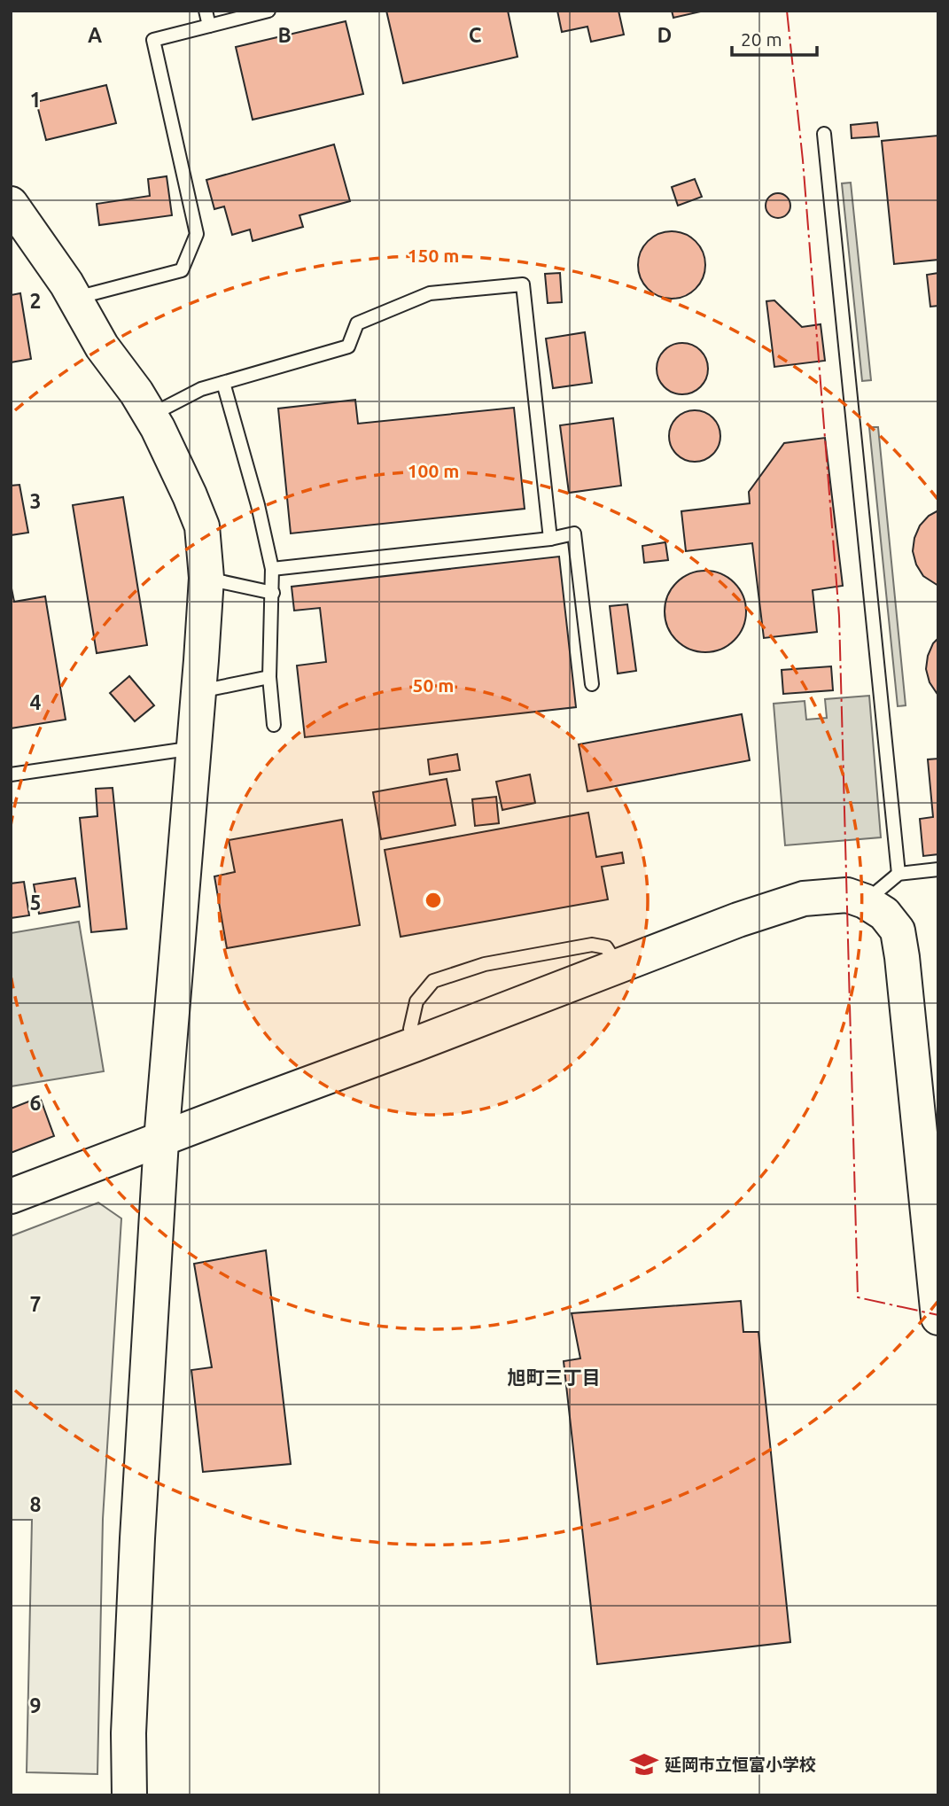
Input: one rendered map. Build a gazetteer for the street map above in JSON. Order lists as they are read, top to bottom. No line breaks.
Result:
{"districts":["旭町三丁目"],"places":{"school or university":["延岡市立恒富小学校"]},"scale_bar":"20 m","grid":{"columns":["A","B","C","D"],"rows":["1","2","3","4","5","6","7","8","9"]},"rings":["150 m","100 m","50 m"]}
